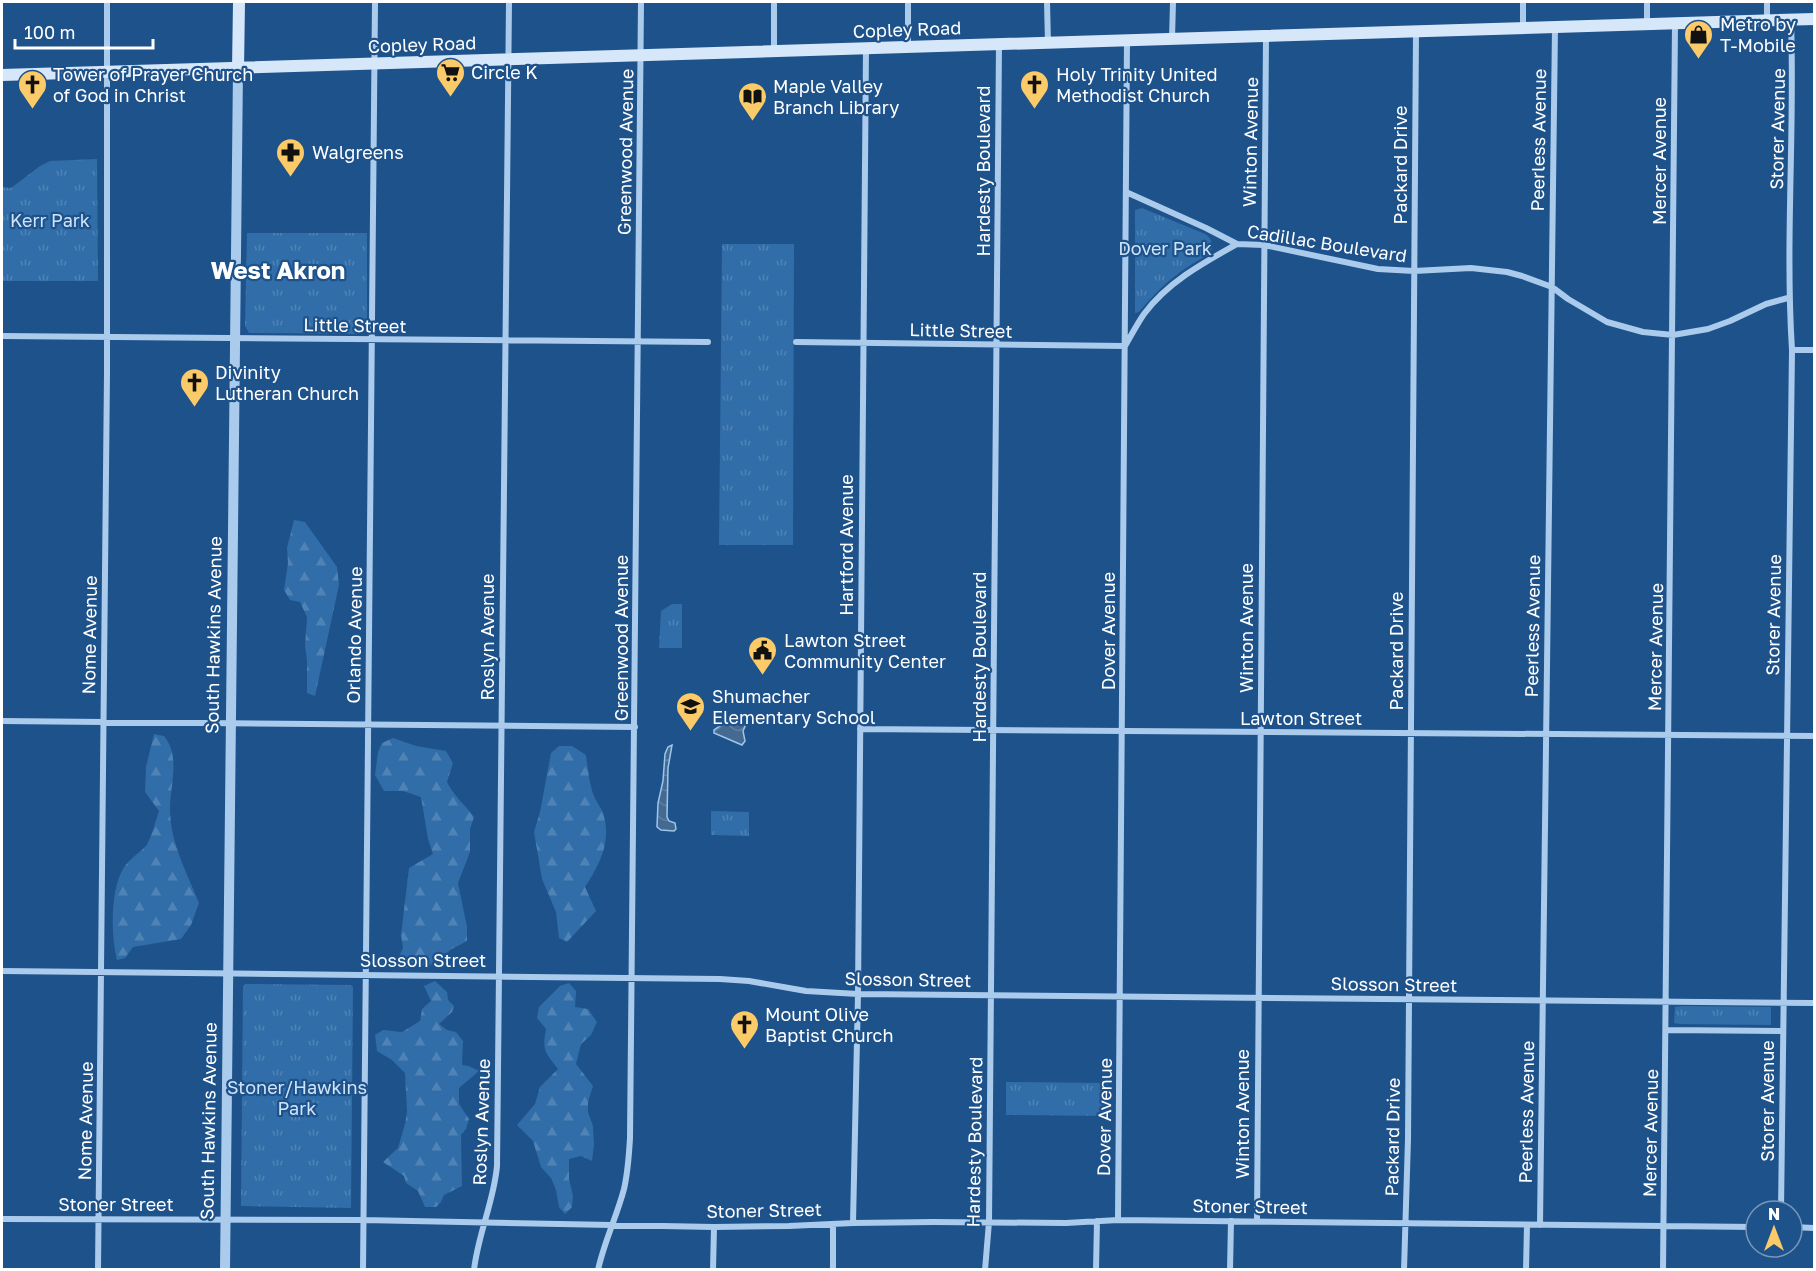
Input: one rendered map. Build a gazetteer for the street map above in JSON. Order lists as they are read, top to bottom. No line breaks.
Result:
{"streets":{"main road":["Copley Road","South Hawkins Avenue"],"street":["Storer Avenue","Peerless Avenue","Winton Avenue","Greenwood Avenue","Mercer Avenue","Packard Drive","Hardesty Boulevard","Cadillac Boulevard","Little Street","Hartford Avenue","Dover Avenue","Nome Avenue","Orlando Avenue","Roslyn Avenue","Lawton Street","Slosson Street","Stoner Street"]},"crossings":[["Copley Road","Storer Avenue"],["Copley Road","Peerless Avenue"],["Copley Road","Winton Avenue"],["Copley Road","Greenwood Avenue"],["Copley Road","Mercer Avenue"],["Copley Road","Packard Drive"],["Copley Road","Hardesty Boulevard"],["Copley Road","Hartford Avenue"],["Copley Road","Dover Avenue"],["Copley Road","Nome Avenue"],["Copley Road","South Hawkins Avenue"],["Copley Road","Orlando Avenue"],["Copley Road","Roslyn Avenue"],["Storer Avenue","Cadillac Boulevard"],["Storer Avenue","Lawton Street"],["Storer Avenue","Slosson Street"],["Peerless Avenue","Cadillac Boulevard"],["Peerless Avenue","Lawton Street"],["Peerless Avenue","Slosson Street"],["Peerless Avenue","Stoner Street"],["Winton Avenue","Cadillac Boulevard"],["Winton Avenue","Lawton Street"],["Winton Avenue","Slosson Street"],["Winton Avenue","Stoner Street"],["Greenwood Avenue","Little Street"],["Greenwood Avenue","Slosson Street"],["Greenwood Avenue","Stoner Street"],["Mercer Avenue","Cadillac Boulevard"],["Mercer Avenue","Lawton Street"],["Mercer Avenue","Slosson Street"],["Packard Drive","Cadillac Boulevard"],["Packard Drive","Lawton Street"],["Packard Drive","Slosson Street"],["Packard Drive","Stoner Street"],["Hardesty Boulevard","Little Street"],["Hardesty Boulevard","Lawton Street"],["Hardesty Boulevard","Slosson Street"],["Hardesty Boulevard","Stoner Street"],["Cadillac Boulevard","Little Street"],["Cadillac Boulevard","Dover Avenue"],["Little Street","Hartford Avenue"],["Little Street","Dover Avenue"],["Little Street","Nome Avenue"],["Little Street","South Hawkins Avenue"],["Little Street","Orlando Avenue"],["Little Street","Roslyn Avenue"],["Hartford Avenue","Lawton Street"],["Hartford Avenue","Slosson Street"],["Hartford Avenue","Stoner Street"],["Dover Avenue","Lawton Street"],["Dover Avenue","Slosson Street"],["Dover Avenue","Stoner Street"],["Nome Avenue","Slosson Street"],["Nome Avenue","Stoner Street"],["South Hawkins Avenue","Slosson Street"],["South Hawkins Avenue","Stoner Street"],["Orlando Avenue","Slosson Street"],["Orlando Avenue","Stoner Street"],["Roslyn Avenue","Slosson Street"],["Roslyn Avenue","Stoner Street"]],"districts":["West Akron"],"parks":["Kerr Park","Dover Park","Stoner/Hawkins Park"],"places":{"shop":["Metro by T-Mobile"],"supermarket":["Circle K"],"church":["Tower of Prayer Church of God in Christ","Holy Trinity United Methodist Church","Divinity Lutheran Church","Mount Olive Baptist Church"],"library":["Maple Valley Branch Library"],"pharmacy":["Walgreens"],"public building":["Lawton Street Community Center"],"school or university":["Shumacher Elementary School"]},"scale_bar":"100 m","north":"top"}
